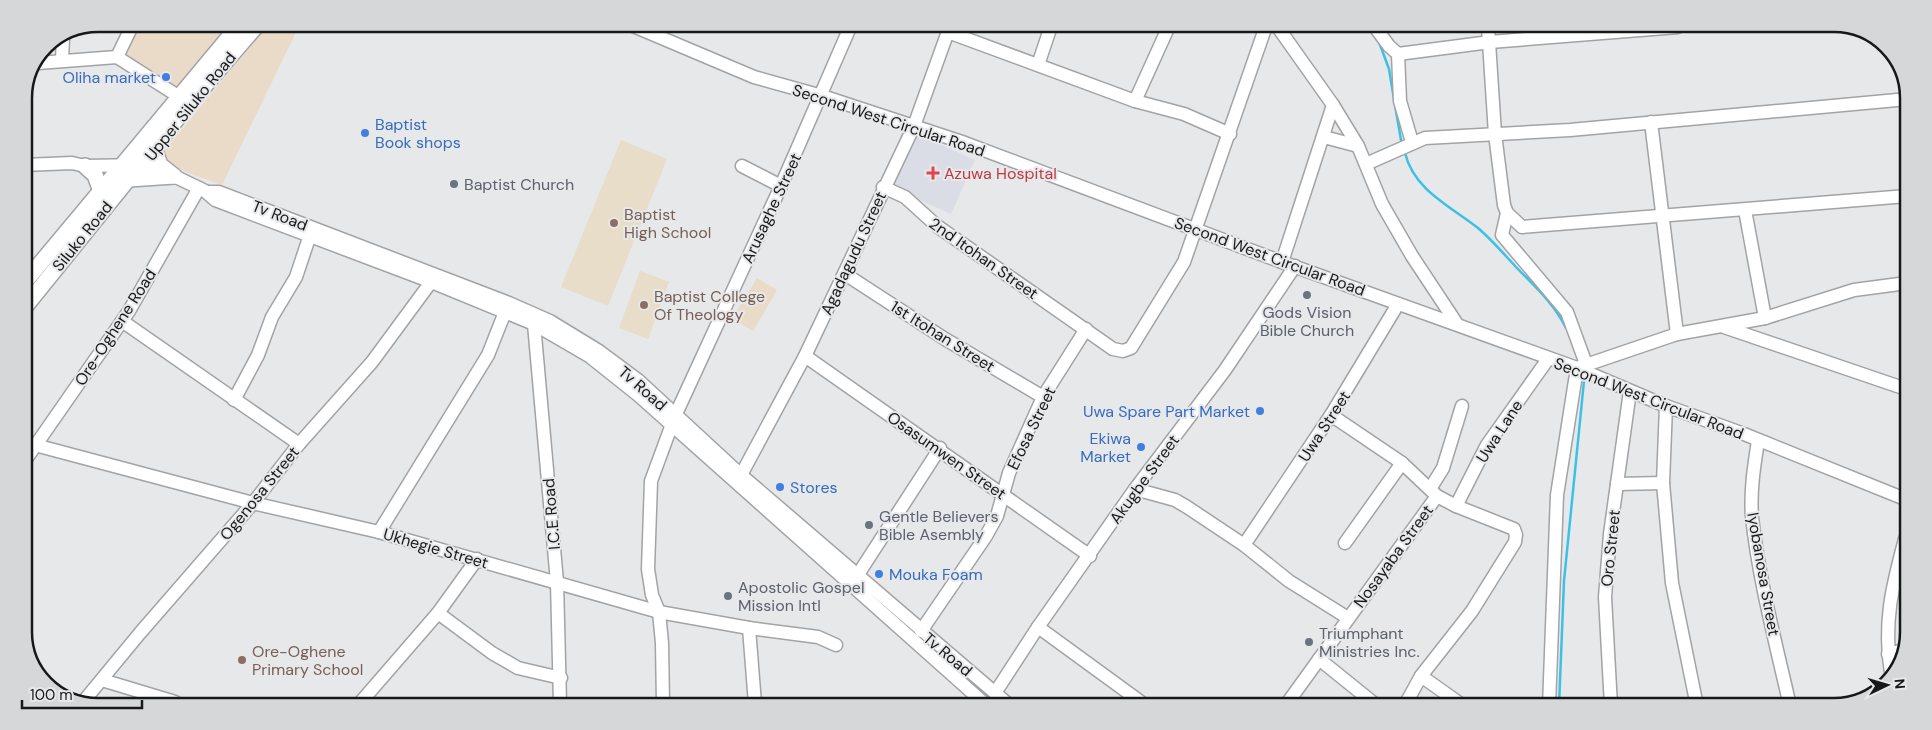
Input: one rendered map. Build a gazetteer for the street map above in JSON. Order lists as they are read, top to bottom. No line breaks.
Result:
{"streets":{"main road":["Upper Siluko Road","Siluko Road"],"street":["Second West Circular Road","Arusaghe Street","Tv Road","Agadagudu Street","2nd Itohan Street","Ore-Oghene Road","1st Itohan Street","Uwa Street","Efosa Street","Uwa Lane","Osasumwen Street","Akugbe Street","Ogenosa Street","I.C.E Road","Ukhegie Street","Oro Street","Nosayaba Street","Iyobanosa Street"]},"crossings":[["Upper Siluko Road","Tv Road"],["Upper Siluko Road","Siluko Road"],["Second West Circular Road","Arusaghe Street"],["Second West Circular Road","Agadagudu Street"],["Second West Circular Road","2nd Itohan Street"],["Second West Circular Road","Uwa Street"],["Second West Circular Road","Uwa Lane"],["Second West Circular Road","Akugbe Street"],["Second West Circular Road","Oro Street"],["Second West Circular Road","Iyobanosa Street"],["Arusaghe Street","Tv Road"],["Arusaghe Street","Ukhegie Street"],["Tv Road","Siluko Road"],["Tv Road","Agadagudu Street"],["Tv Road","Ore-Oghene Road"],["Tv Road","Efosa Street"],["Tv Road","Akugbe Street"],["Tv Road","Ogenosa Street"],["Tv Road","I.C.E Road"],["Agadagudu Street","2nd Itohan Street"],["Agadagudu Street","1st Itohan Street"],["Agadagudu Street","Osasumwen Street"],["2nd Itohan Street","Efosa Street"],["Ore-Oghene Road","Ukhegie Street"],["1st Itohan Street","Efosa Street"],["Uwa Street","Nosayaba Street"],["Efosa Street","Osasumwen Street"],["Osasumwen Street","Akugbe Street"],["Ogenosa Street","Ukhegie Street"],["I.C.E Road","Ukhegie Street"]],"places":{"other":["Oliha market","Baptist Book shops","Baptist Church","Baptist High School","Gods Vision Bible Church","Baptist College Of Theology","Uwa Spare Part Market","Ekiwa Market","Stores","Gentle Believers Bible Asembly","Mouka Foam","Apostolic Gospel Mission Intl","Triumphant Ministries Inc.","Ore-Oghene Primary School"],"health":["Azuwa Hospital"]},"scale_bar":"100 m","north":"right"}
